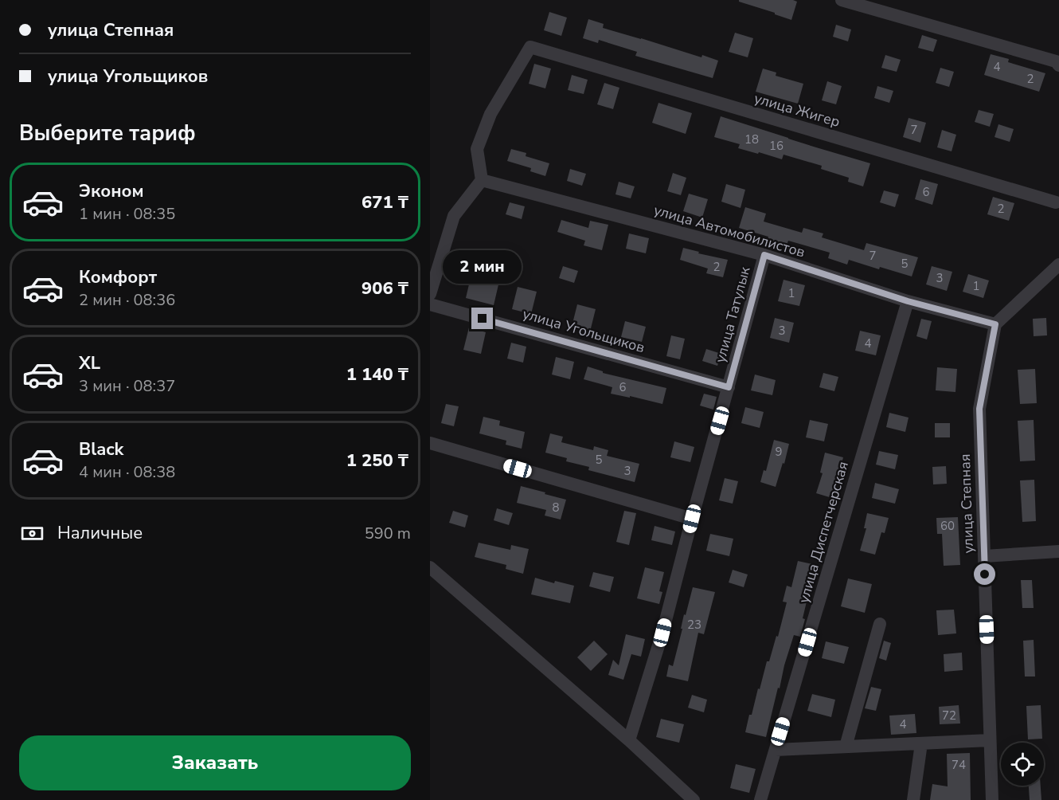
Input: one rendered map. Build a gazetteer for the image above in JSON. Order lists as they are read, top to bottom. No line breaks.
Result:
{"streets":{"street":["улица Жигер","улица Автомобилистов","улица Татулык","улица Угольщиков","улица Степная","улица Диспетчерская"]},"crossings":[["улица Жигер","улица Автомобилистов"],["улица Автомобилистов","улица Татулык"],["улица Автомобилистов","улица Степная"],["улица Автомобилистов","улица Диспетчерская"],["улица Татулык","улица Угольщиков"]],"house_numbers":["4","2","7","18","16","6","2","7","5","2","3","1","1","3","4","6","9","5","3","8","60","23","72","4","74"],"page":{"banner":["улица Степная","улица Угольщиков"],"heading":"Выберите тариф","list":[{"name":"Эконом","note":"1 мин · 08:35","value":"671 ₸"},{"name":"Комфорт","note":"2 мин · 08:36","value":"906 ₸"},{"name":"XL","note":"3 мин · 08:37","value":"1 140 ₸"},{"name":"Black","note":"4 мин · 08:38","value":"1 250 ₸"}],"bubble":"2 мин","pay":["Наличные","590 m"],"buttons":"Заказать"}}
